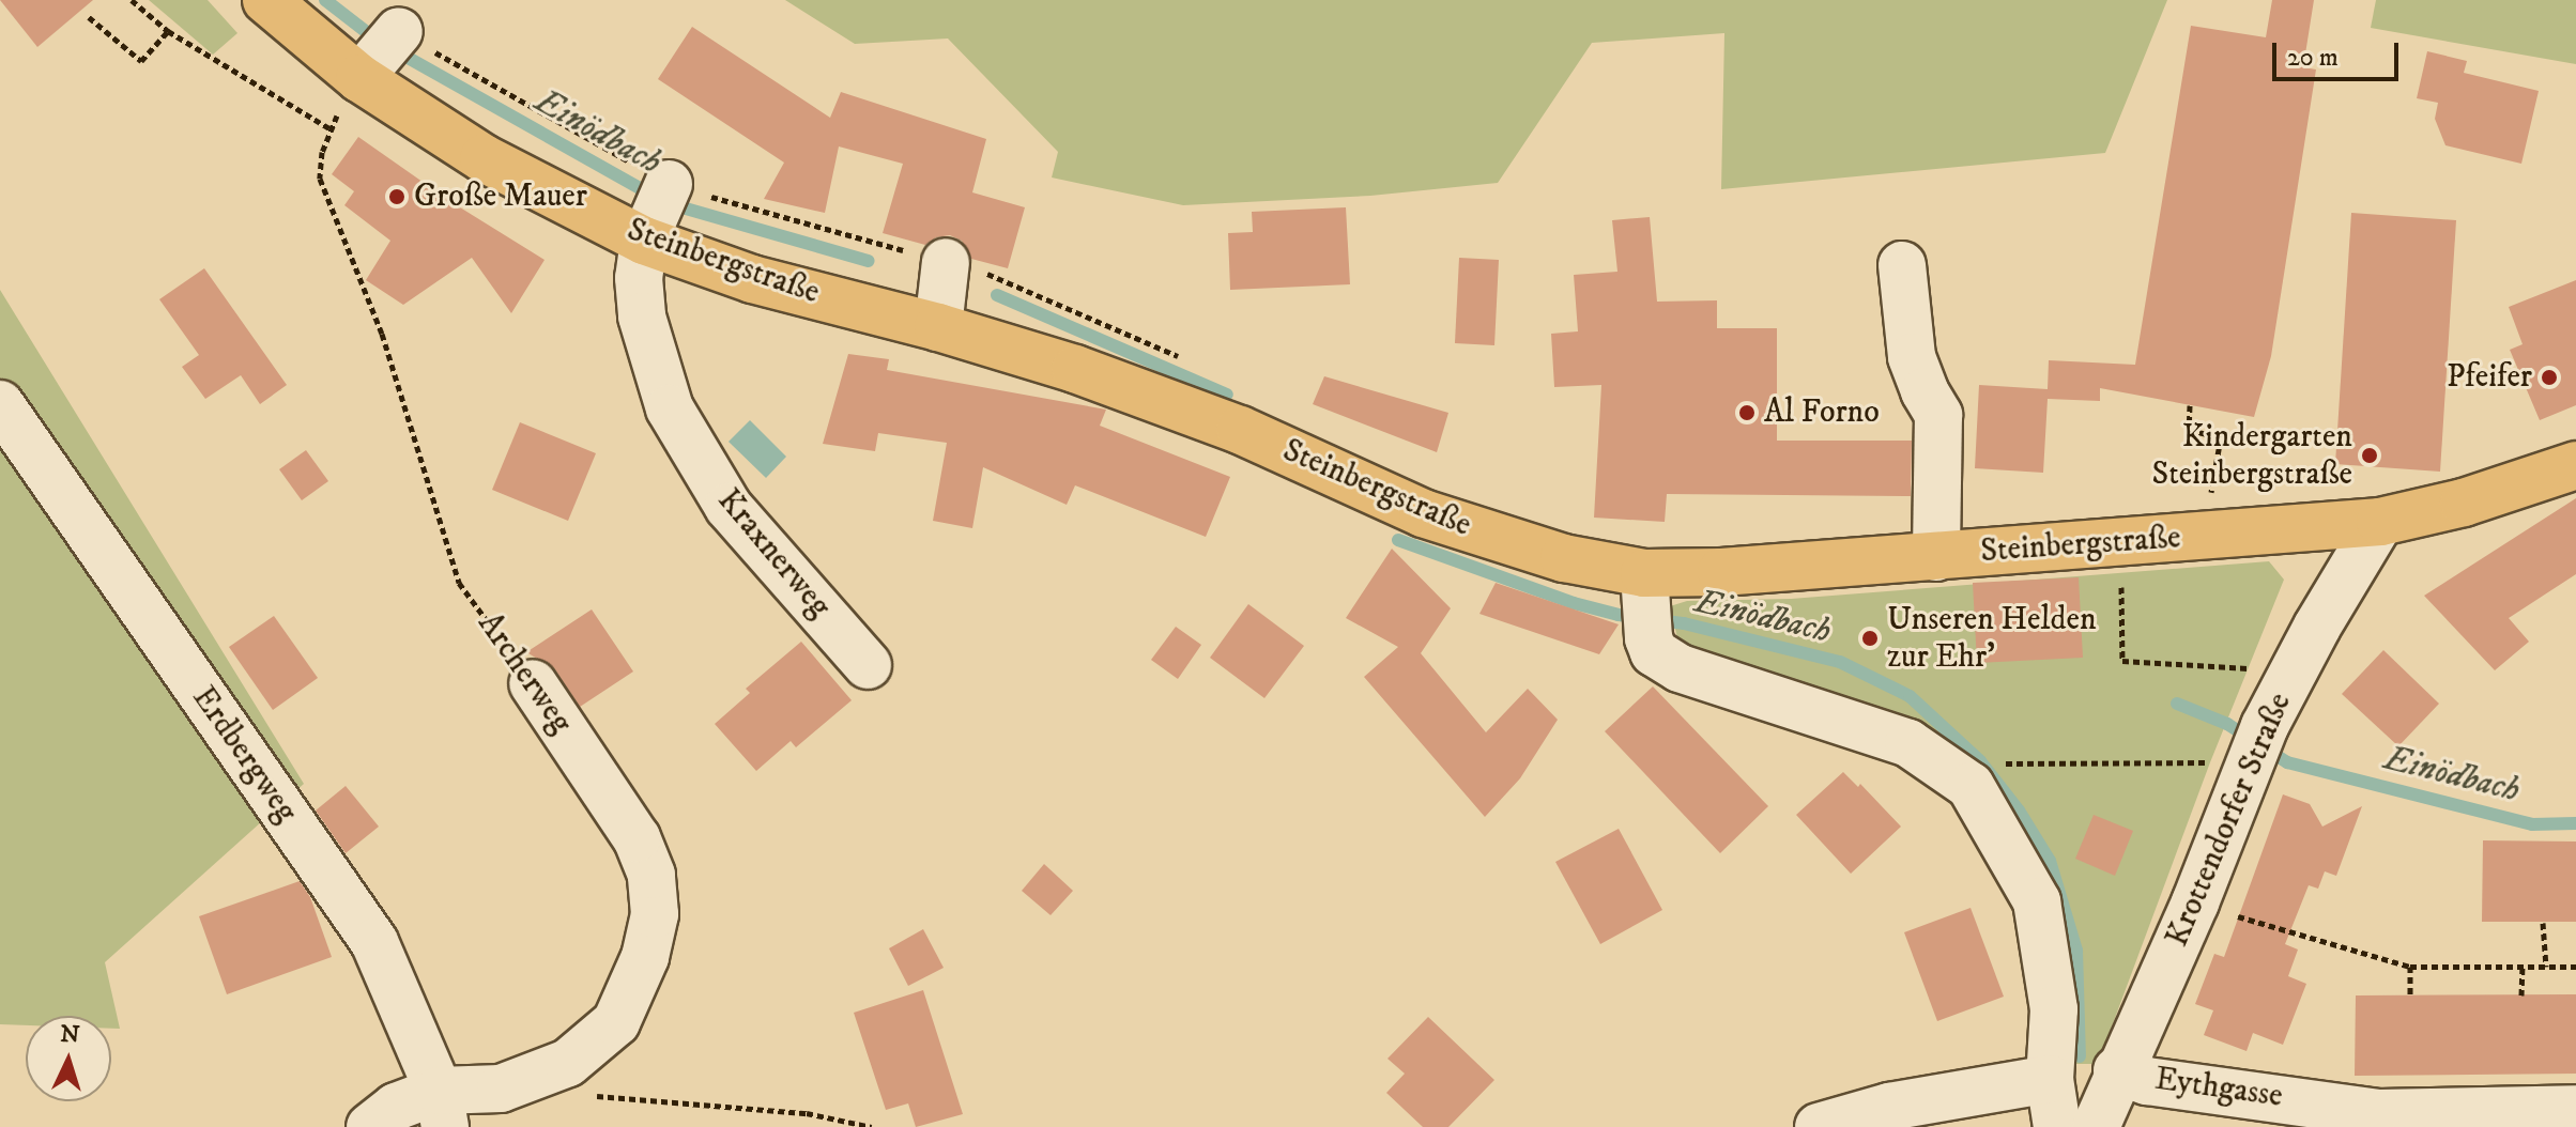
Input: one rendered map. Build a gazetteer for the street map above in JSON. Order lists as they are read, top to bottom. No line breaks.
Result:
{"streets":{"main road":["Steinbergstraße"],"street":["Kraxnerweg","Archerweg","Erdbergweg","Krottendorfer Straße","Eythgasse"]},"crossings":[["Steinbergstraße","Kraxnerweg"],["Steinbergstraße","Archerweg"],["Steinbergstraße","Krottendorfer Straße"],["Archerweg","Erdbergweg"],["Krottendorfer Straße","Eythgasse"]],"water":["Einödbach"],"places":["Große Mauer","Pfeifer","Al Forno","Kindergarten Steinbergstraße","Unseren Helden zur Ehr'"],"scale_bar":"20 m","north":"top"}
